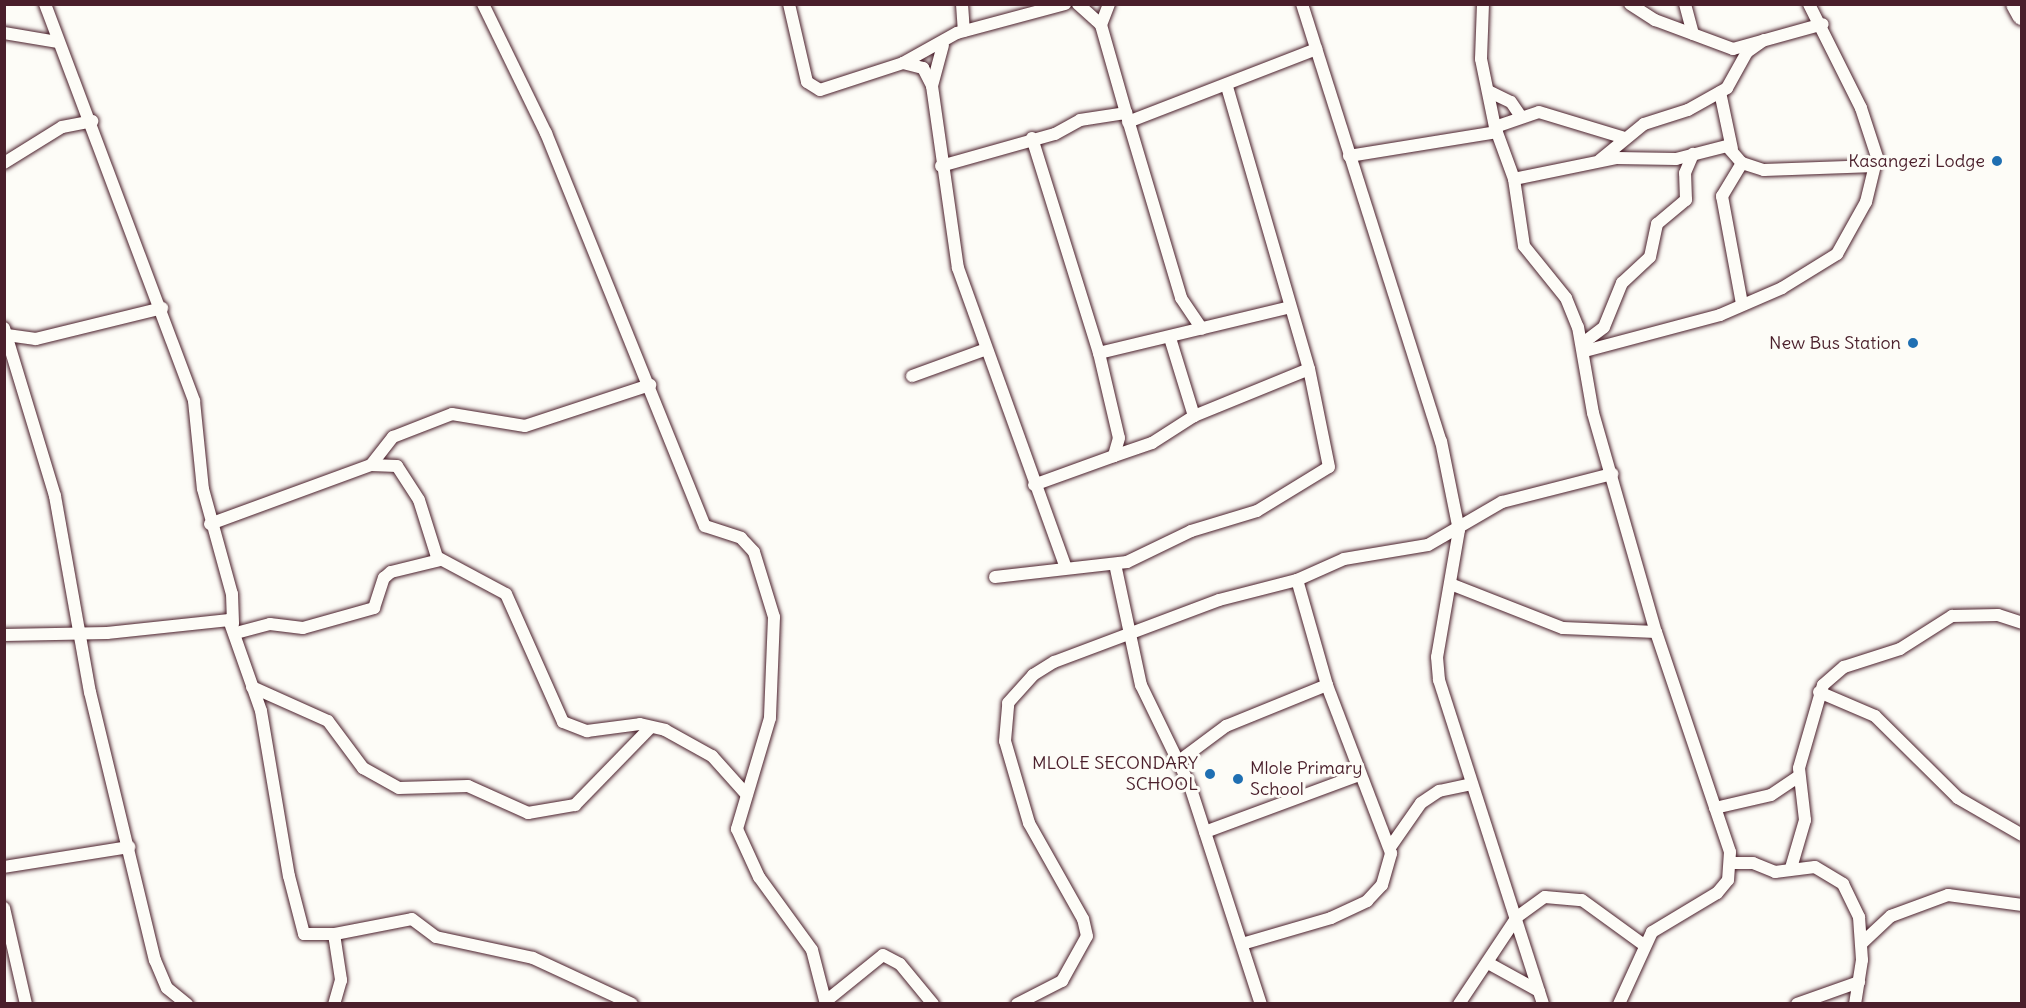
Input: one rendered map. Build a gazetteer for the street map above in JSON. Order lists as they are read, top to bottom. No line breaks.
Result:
{"places":["Kasangezi Lodge","New Bus Station","MLOLE SECONDARY SCHOOL","Mlole Primary School"]}
